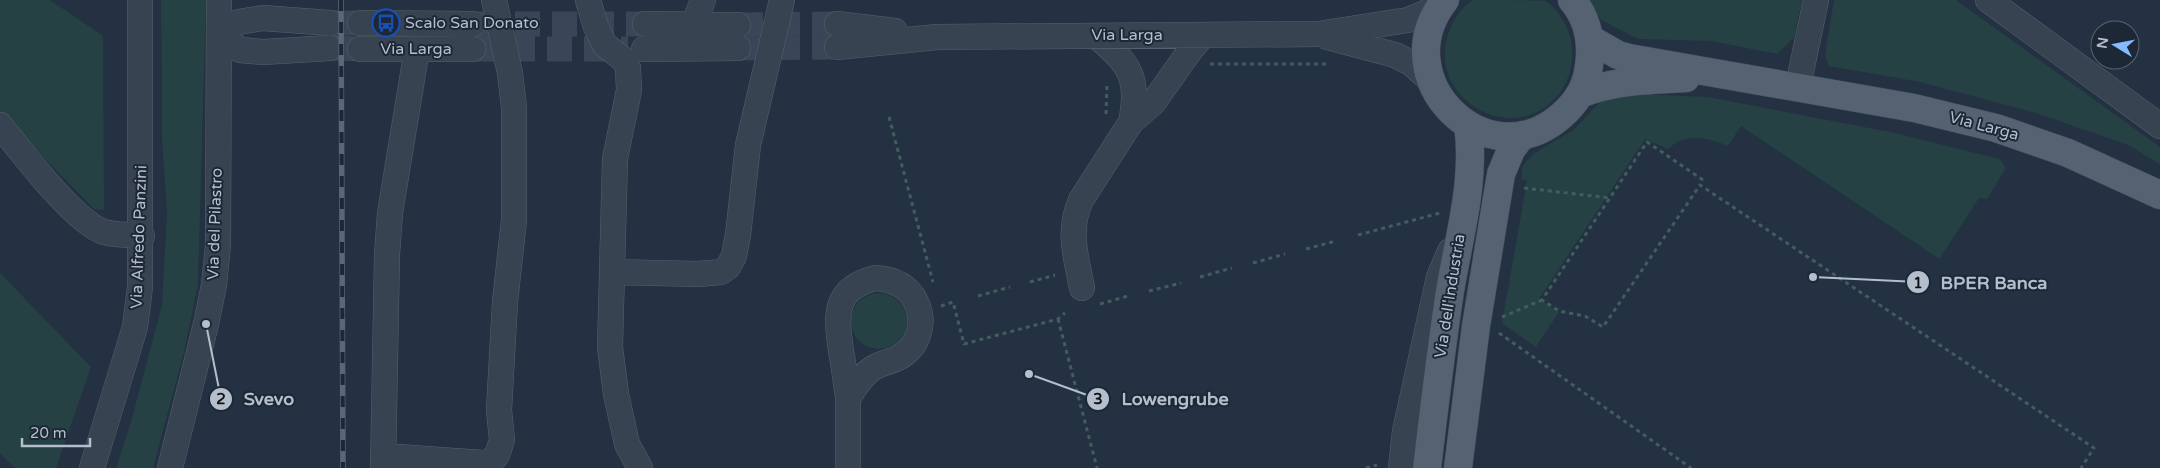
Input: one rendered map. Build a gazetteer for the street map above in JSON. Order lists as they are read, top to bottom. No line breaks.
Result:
{"streets":{"main road":["Via Larga","Via dell'Industria"],"street":["Via del Pilastro","Via Alfredo Panzini"]},"places":{"bus stop":["Scalo San Donato"],"other":["BPER Banca","Svevo","Lowengrube"]},"scale_bar":"20 m","north":"left"}
